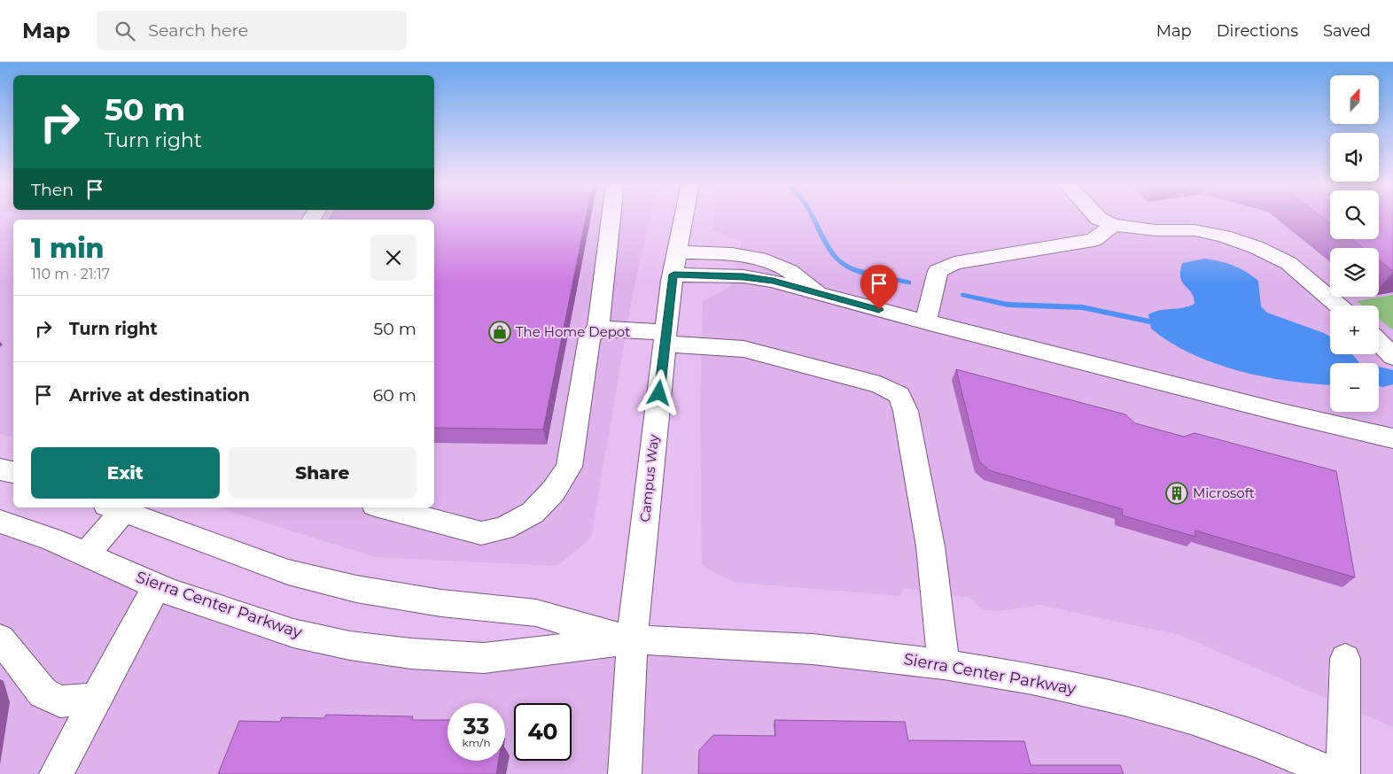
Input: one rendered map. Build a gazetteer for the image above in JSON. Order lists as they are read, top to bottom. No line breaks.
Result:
{"streets":{"street":["Campus Way","Sierra Center Parkway"]},"crossings":[["Campus Way","Sierra Center Parkway"]],"places":{"shop":["The Home Depot"],"building":["Microsoft"]},"north":"top","page":{"header":"Map","search":"Search here","nav":["Map","Directions","Saved"],"map_buttons":["+","−"],"turn":["50 m","Turn right"],"then":"Then","heading":["1 min","110 m · 21:17"],"list":[{"name":"Turn right","value":"50 m"},{"name":"Arrive at destination","value":"60 m"}],"buttons":["Exit","Share"],"speed":"33 km/h","limit":"40"}}
